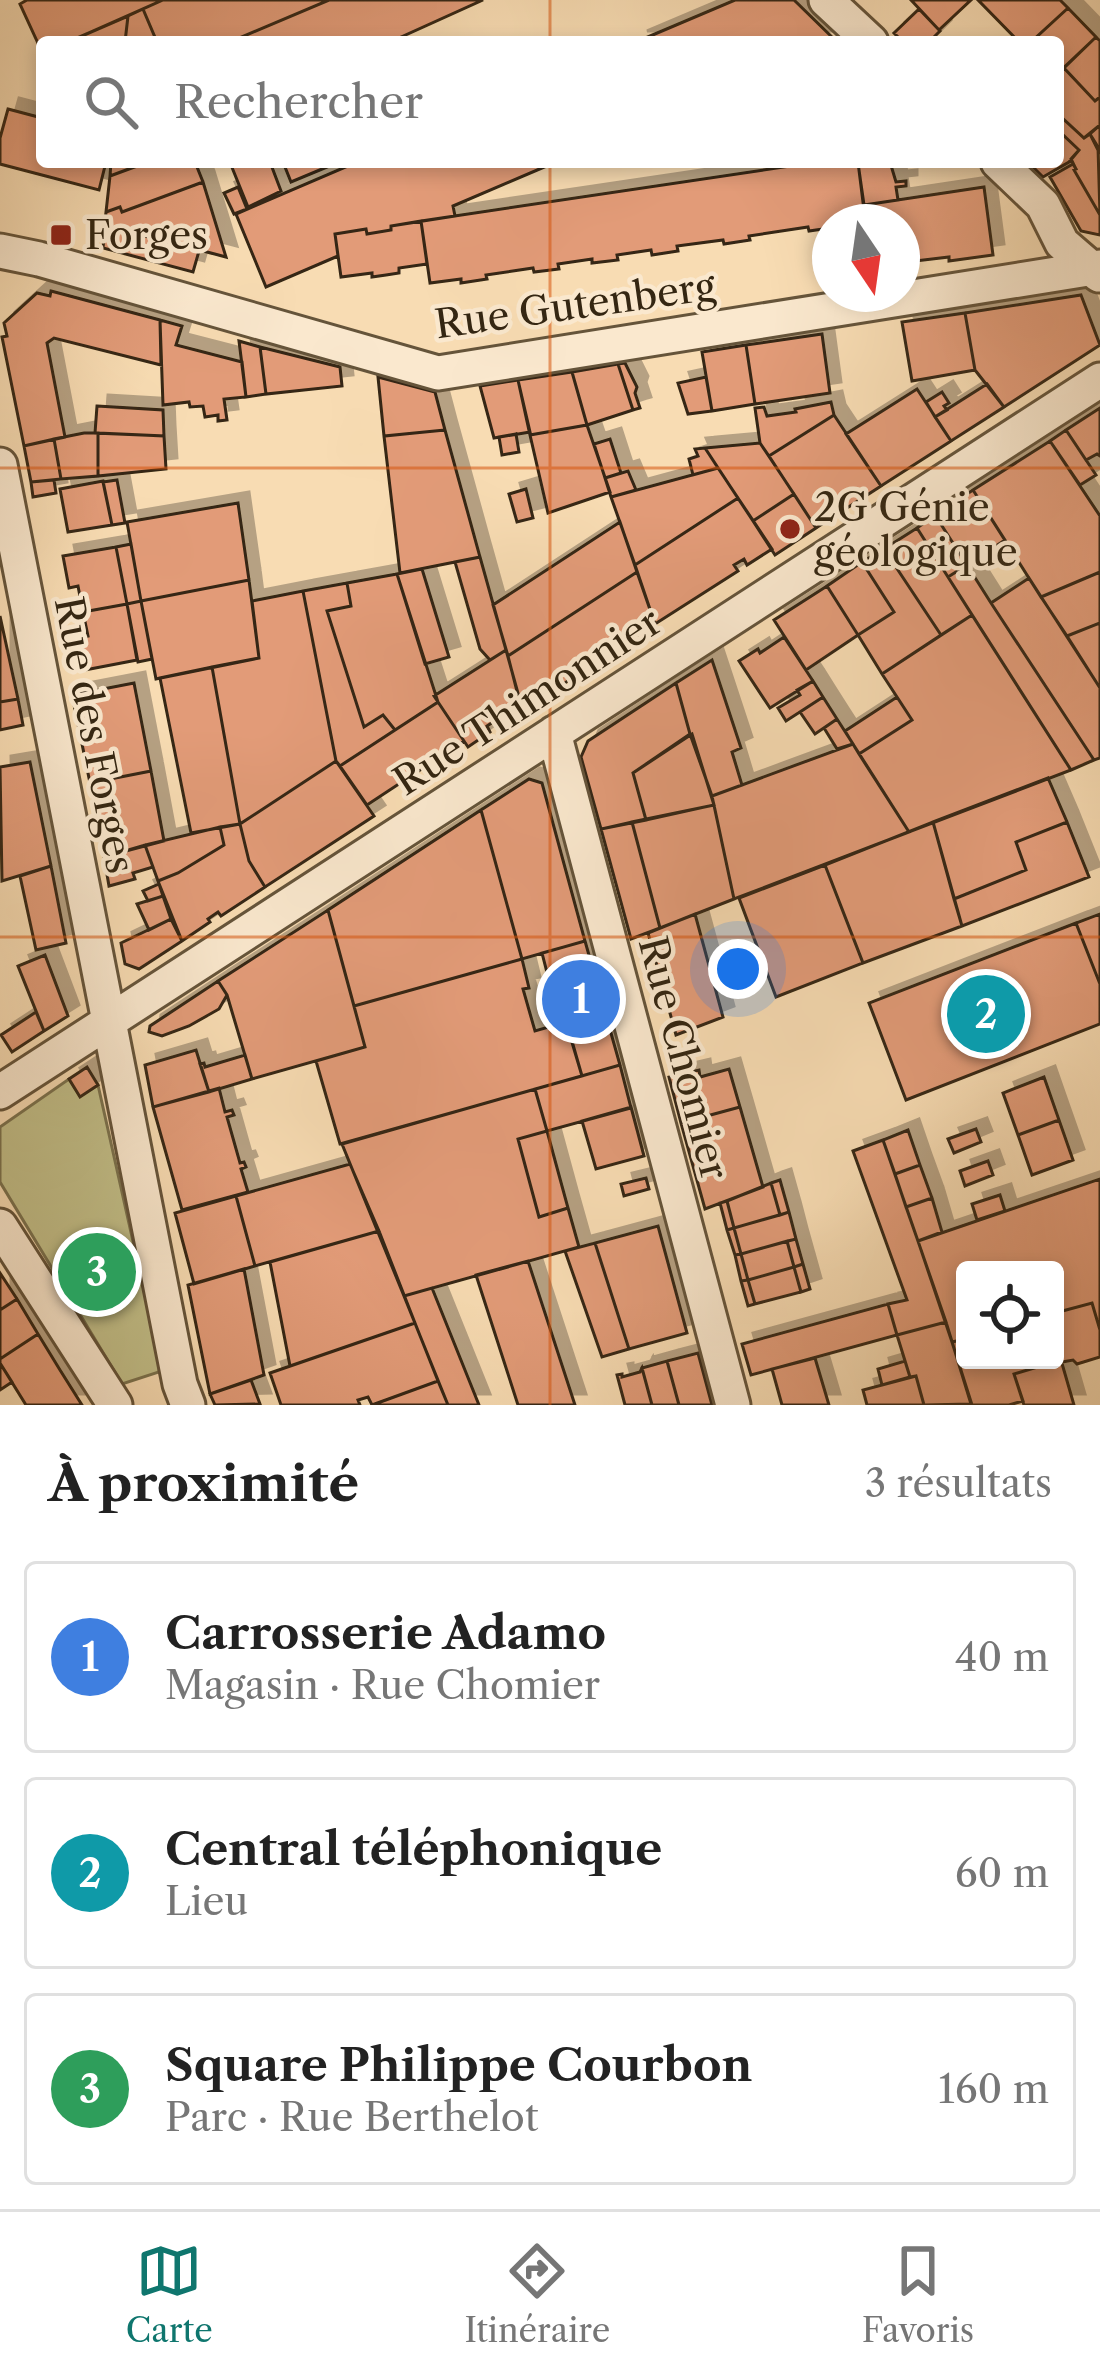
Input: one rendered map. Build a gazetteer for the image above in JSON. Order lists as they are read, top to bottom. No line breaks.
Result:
{"streets":{"street":["Rue Gutenberg","Rue Thimonnier","Rue des Forges","Rue Chomier"]},"crossings":[["Rue Thimonnier","Rue des Forges"],["Rue Thimonnier","Rue Chomier"]],"places":{"transit":["Forges"],"other":["2G Génie géologique"]},"north":"bottom","page":{"search":"Rechercher","pins":["1","2","3"],"heading":["À proximité","3 résultats"],"list":[{"mark":"1","name":"Carrosserie Adamo","note":"Magasin · Rue Chomier","value":"40 m"},{"mark":"2","name":"Central téléphonique","note":"Lieu","value":"60 m"},{"mark":"3","name":"Square Philippe Courbon","note":"Parc · Rue Berthelot","value":"160 m"}],"nav":["Carte","Itinéraire","Favoris"]}}
